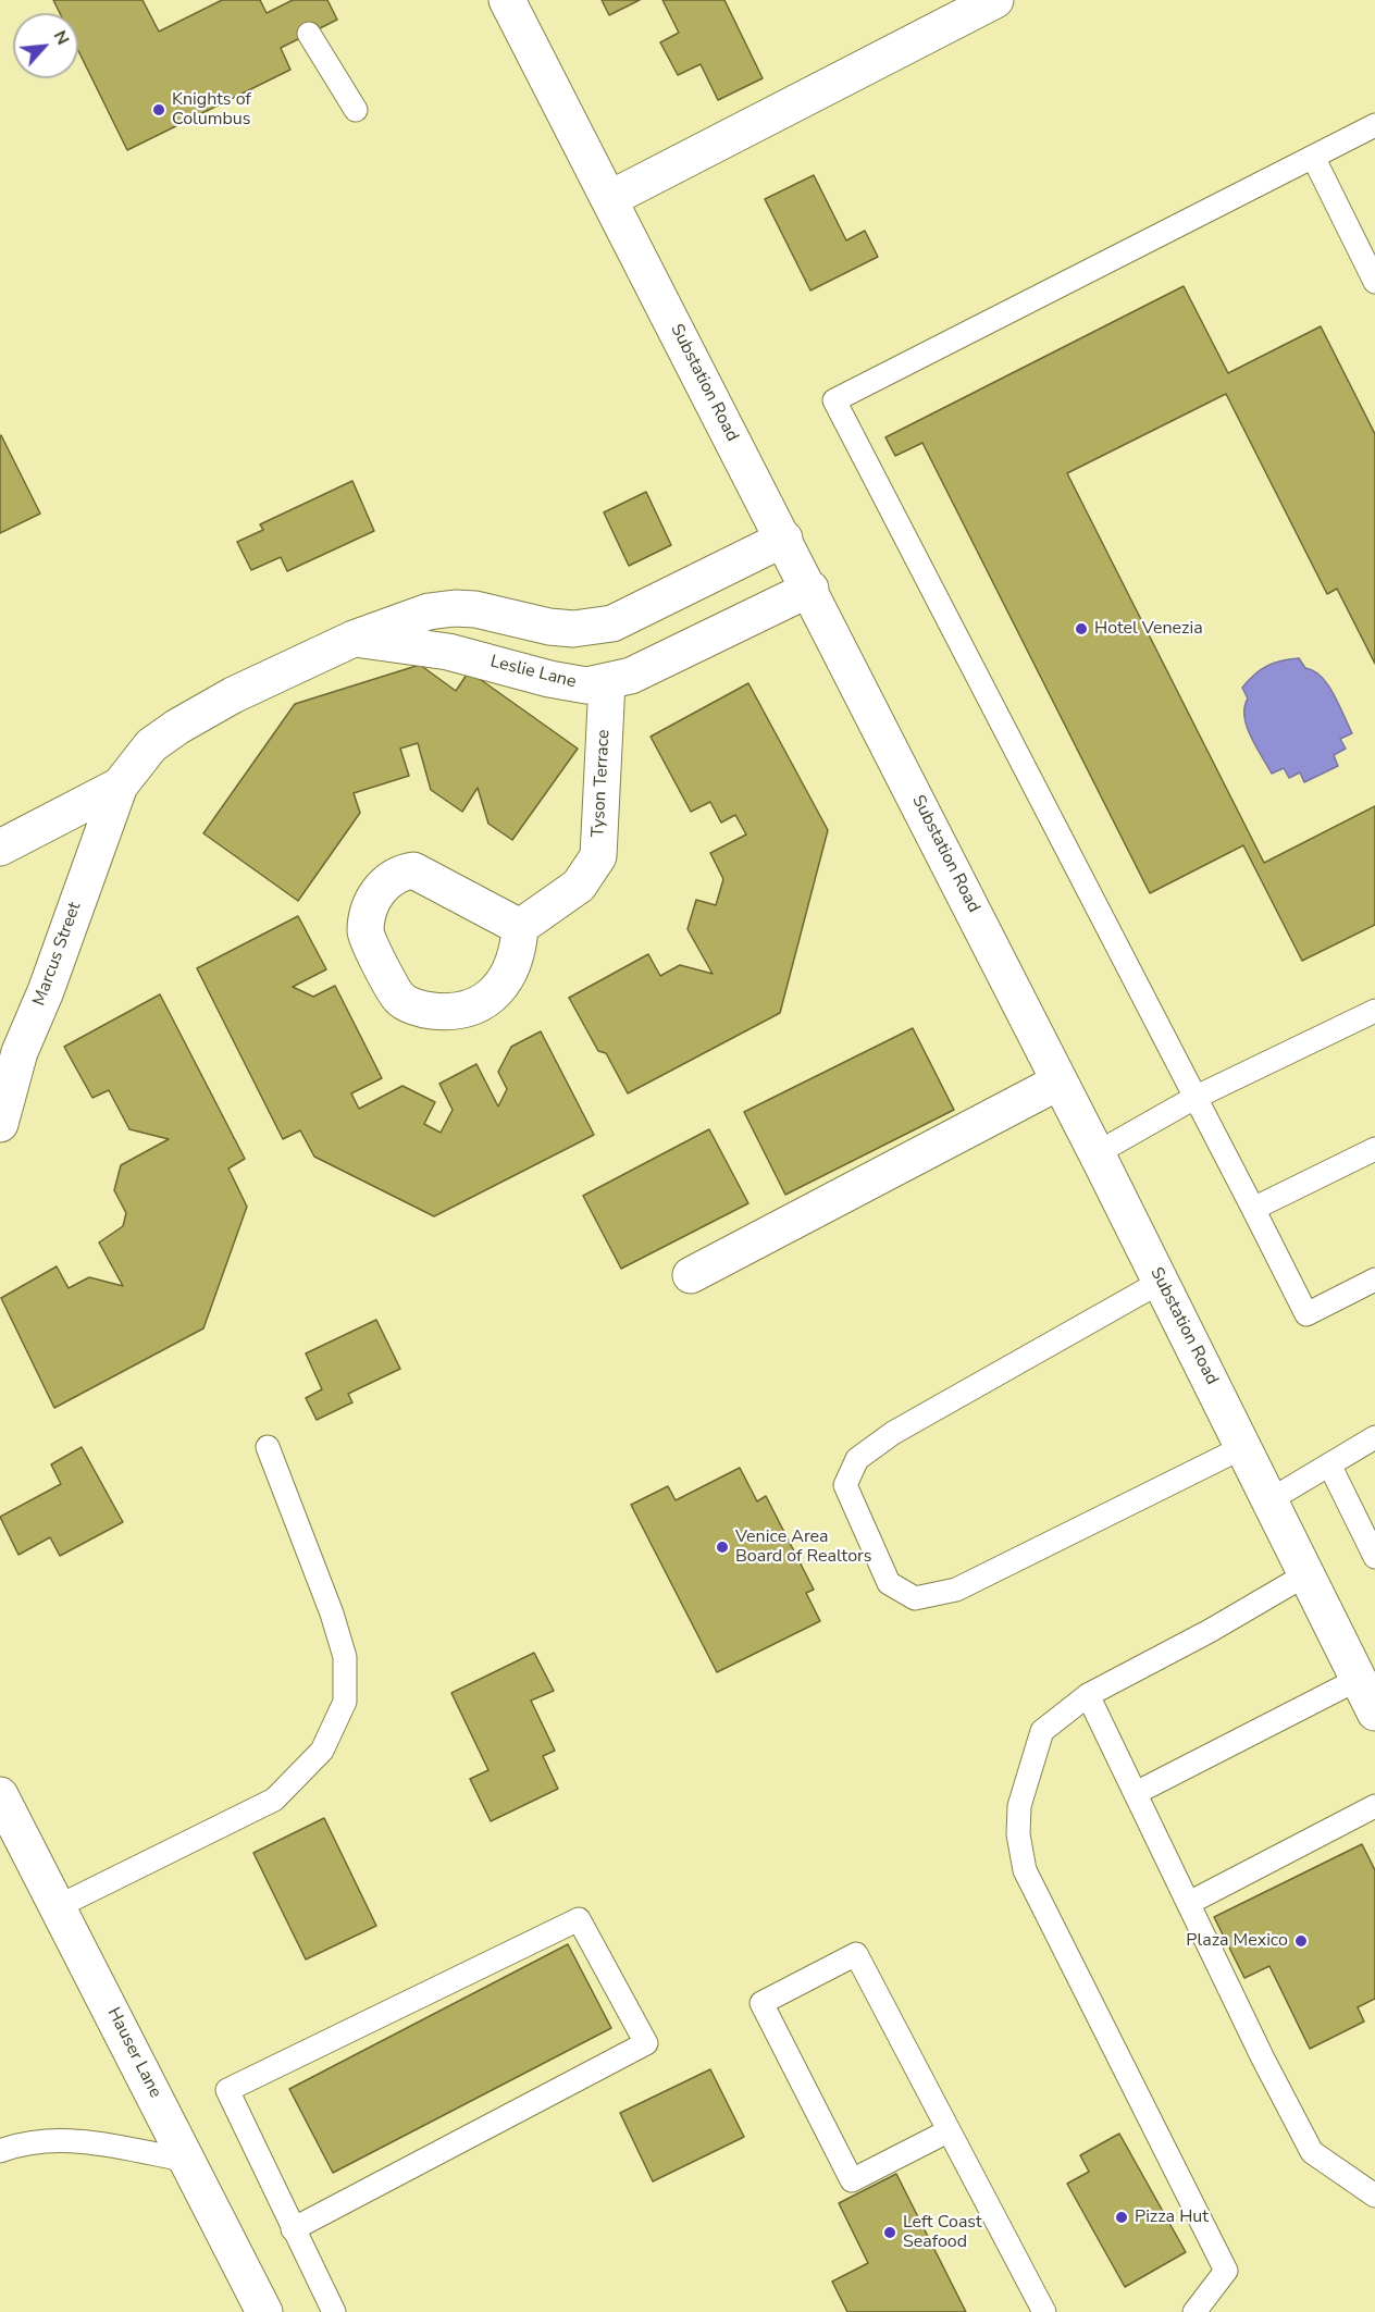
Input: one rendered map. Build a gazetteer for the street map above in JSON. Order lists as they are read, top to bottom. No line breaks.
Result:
{"streets":{"street":["Substation Road","Leslie Lane","Tyson Terrace","Marcus Street","Hauser Lane"]},"crossings":[["Substation Road","Leslie Lane"],["Leslie Lane","Tyson Terrace"],["Leslie Lane","Marcus Street"]],"places":["Knights of Columbus","Hotel Venezia","Venice Area Board of Realtors","Plaza Mexico","Pizza Hut","Left Coast Seafood"],"north":"top right"}
